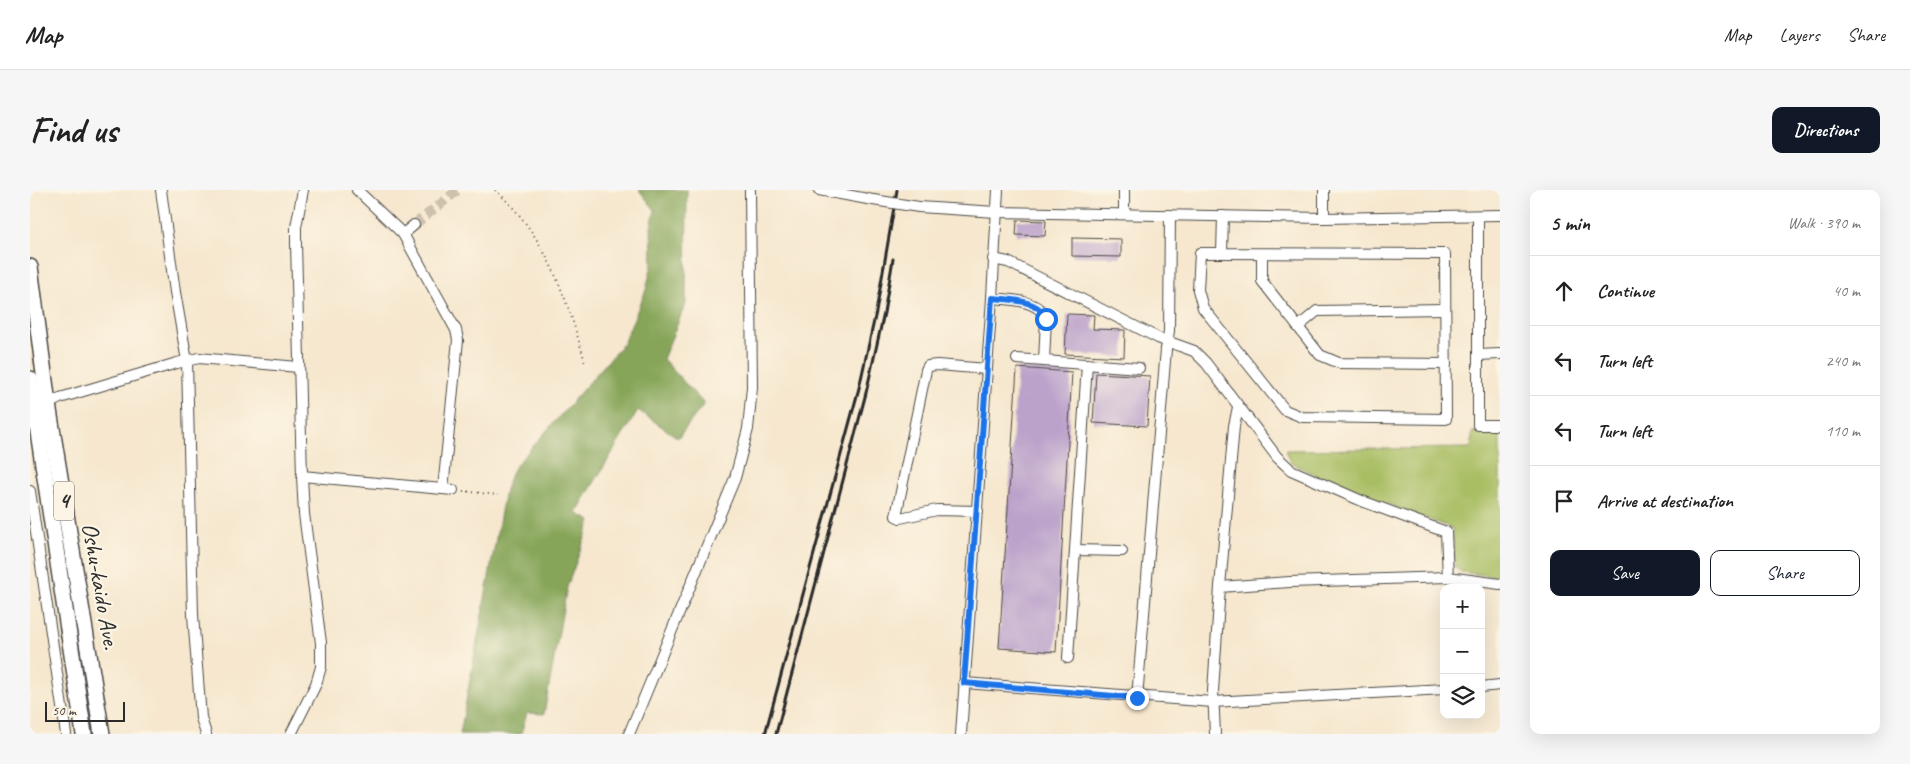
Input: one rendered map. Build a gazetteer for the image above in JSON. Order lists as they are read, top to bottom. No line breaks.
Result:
{"streets":{"highway":["4","Oshu-kaido Ave."]},"scale_bar":"50 m","page":{"header":"Map","nav":["Map","Layers","Share"],"buttons":["Directions",["Save","Share"]],"title":"Find us","heading":["5 min","Walk · 390 m"],"list":[["Continue","40 m"],["Turn left","240 m"],["Turn left","110 m"],"Arrive at destination"],"map_buttons":["+","−"],"scale":"50 m"}}
